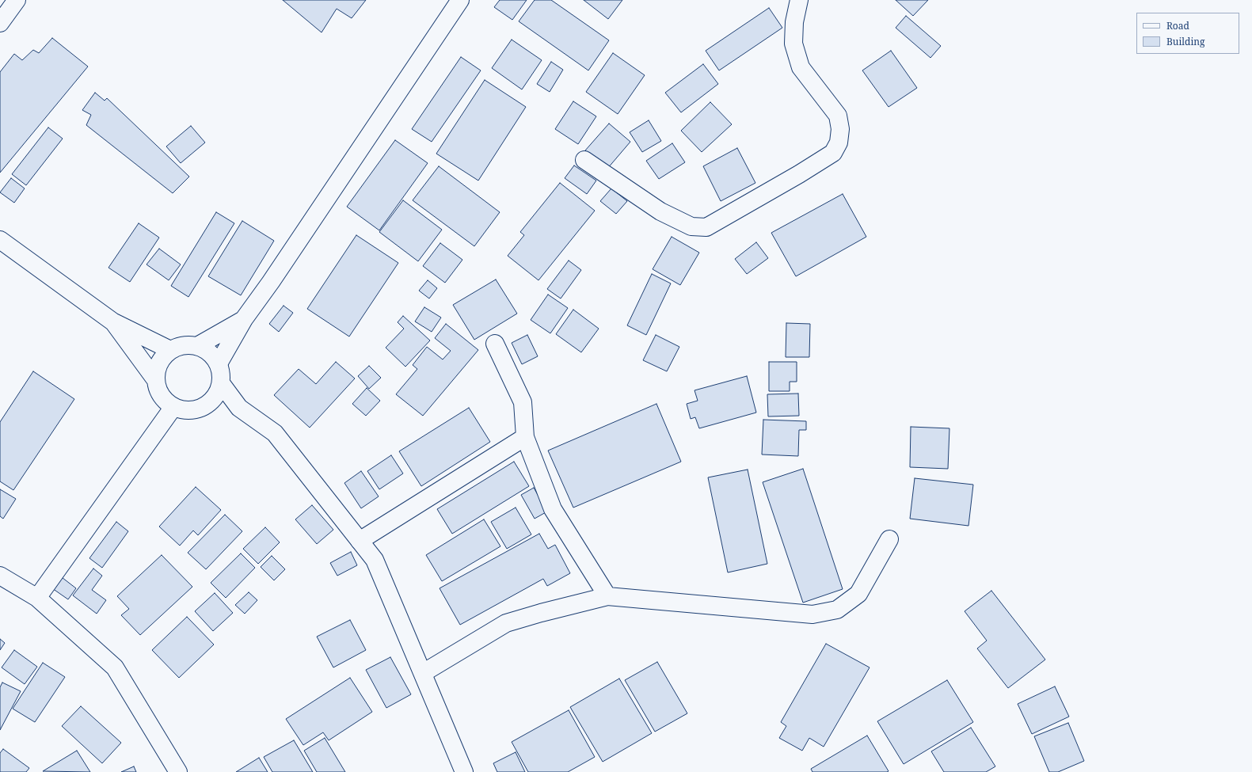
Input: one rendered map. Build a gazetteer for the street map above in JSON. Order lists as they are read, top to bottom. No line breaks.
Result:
{"legend":["Road","Building"]}
